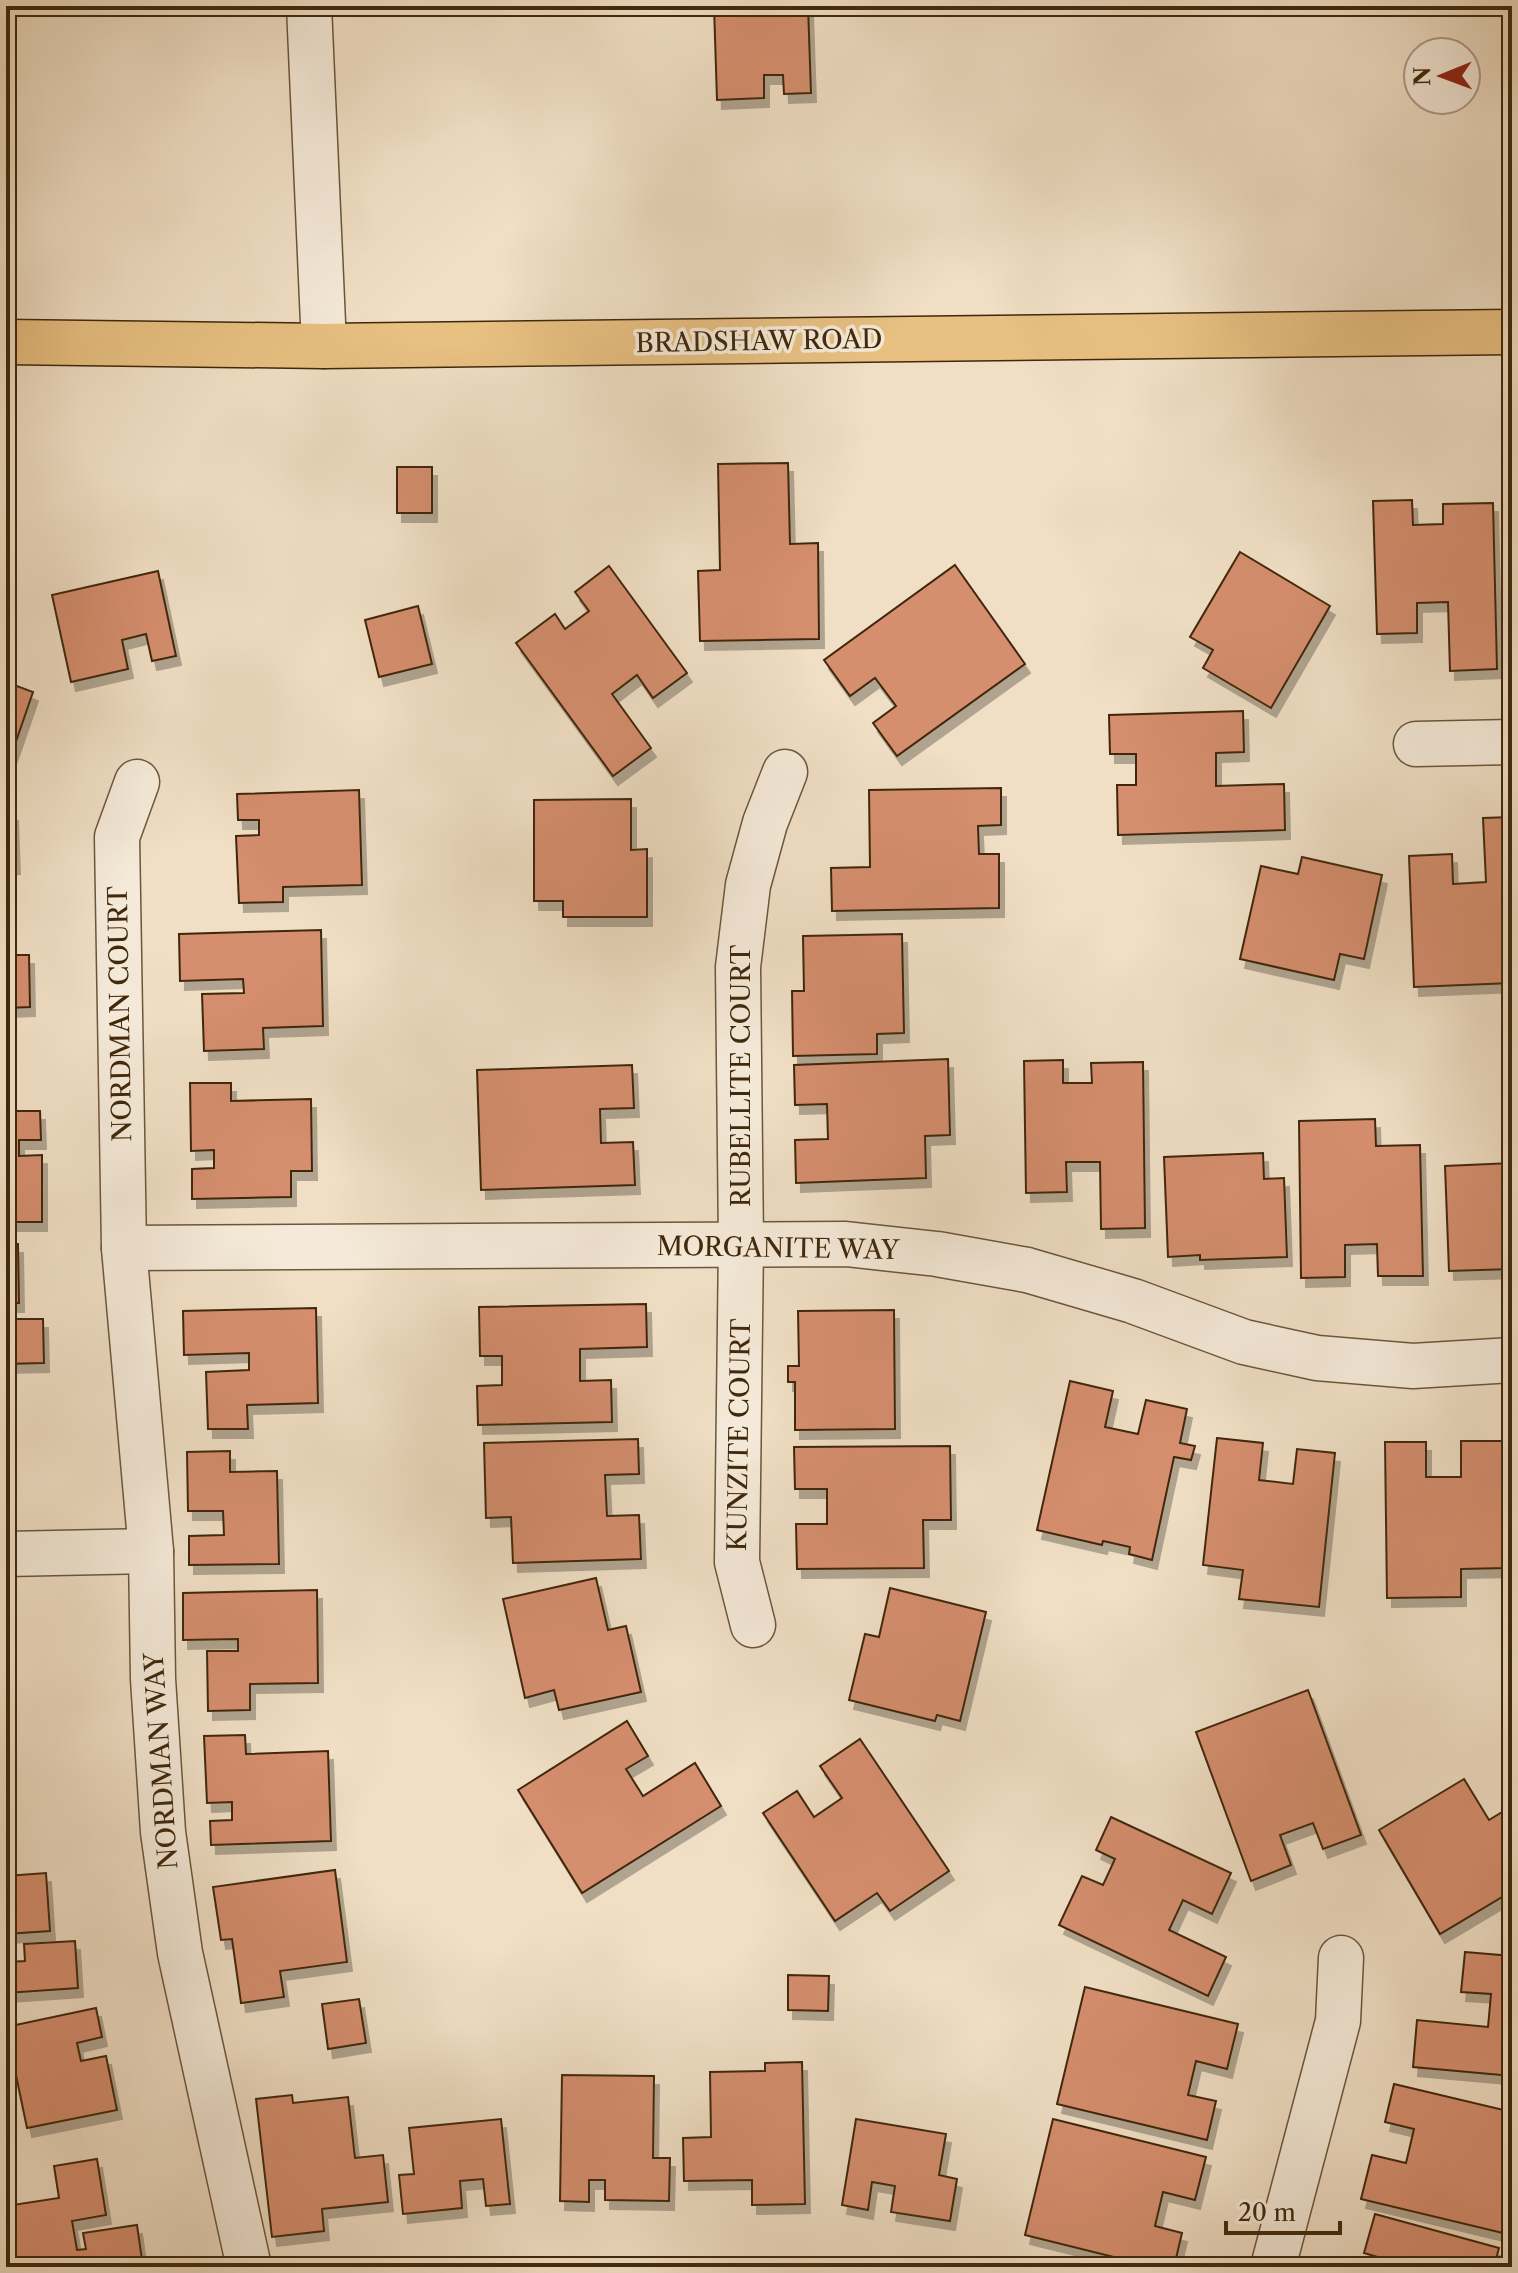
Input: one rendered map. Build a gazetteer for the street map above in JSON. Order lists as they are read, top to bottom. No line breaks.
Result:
{"streets":{"main road":["BRADSHAW ROAD"],"street":["NORDMAN COURT","RUBELLITE COURT","MORGANITE WAY","KUNZITE COURT","NORDMAN WAY"]},"crossings":[["NORDMAN COURT","MORGANITE WAY"],["NORDMAN COURT","NORDMAN WAY"],["RUBELLITE COURT","MORGANITE WAY"],["RUBELLITE COURT","KUNZITE COURT"],["MORGANITE WAY","KUNZITE COURT"],["MORGANITE WAY","NORDMAN WAY"]],"scale_bar":"20 m","north":"left"}
